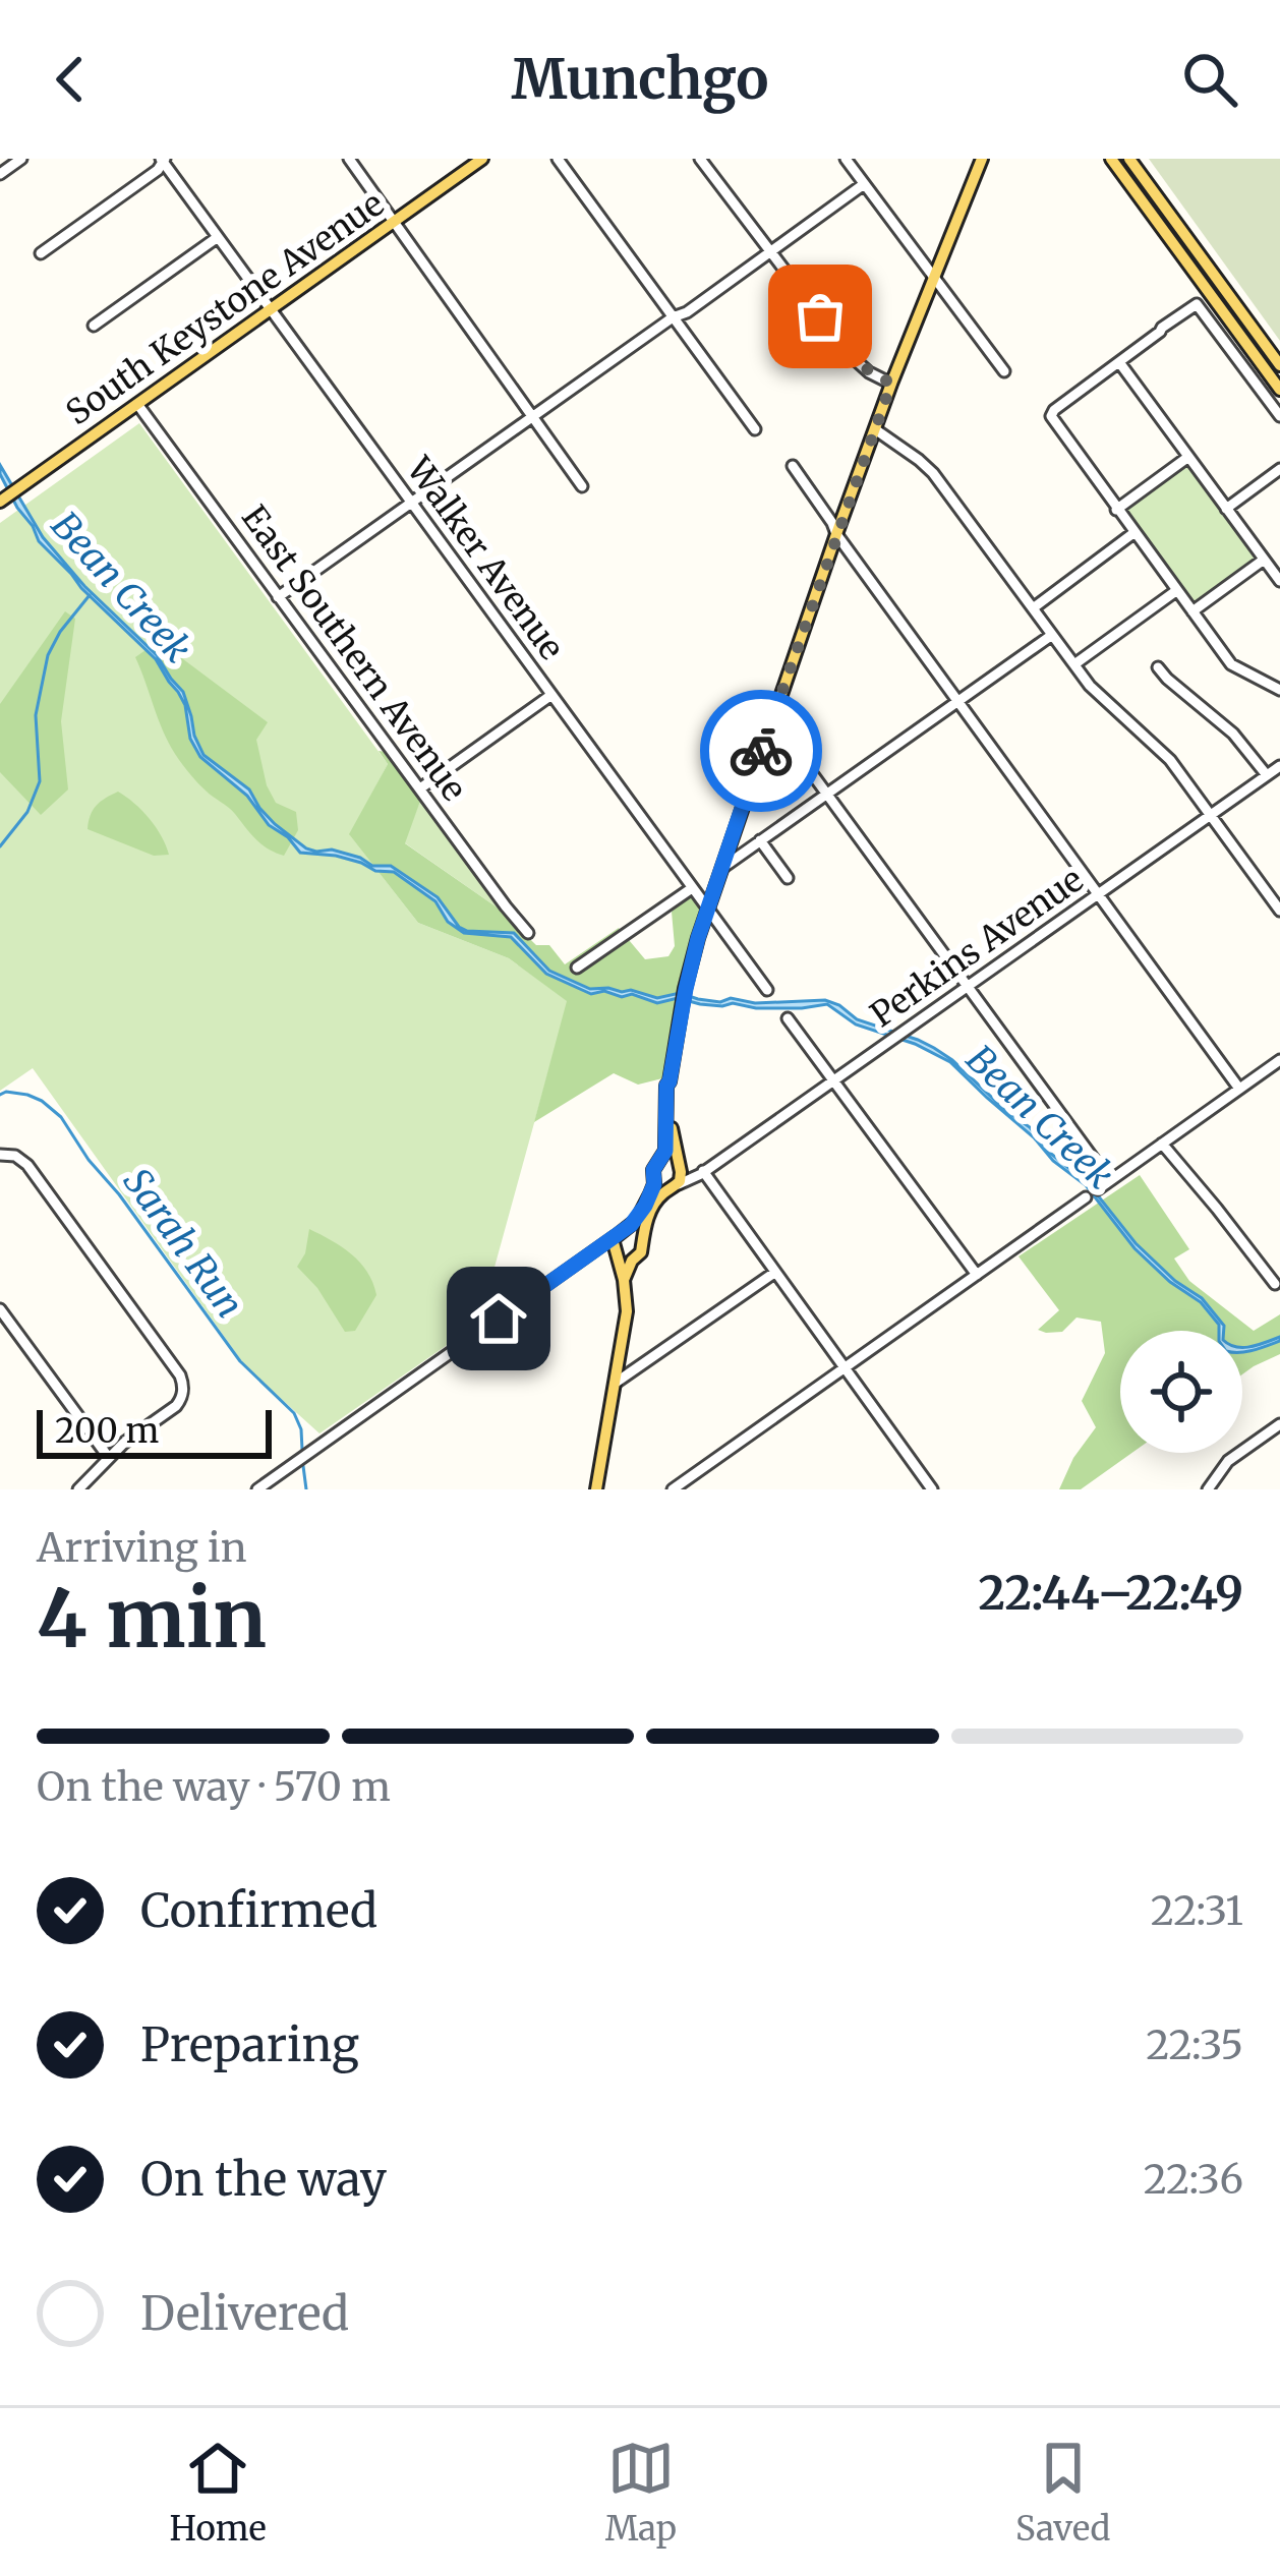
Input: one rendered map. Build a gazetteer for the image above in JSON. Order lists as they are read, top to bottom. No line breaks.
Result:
{"streets":{"main road":["South Keystone Avenue"],"street":["Walker Avenue","East Southern Avenue","Perkins Avenue"]},"crossings":[["South Keystone Avenue","Walker Avenue"],["South Keystone Avenue","East Southern Avenue"]],"water":["Bean Creek","Sarah Run"],"scale_bar":"200 m","page":{"header":"Munchgo","scale":"200 m","heading":["4 min","Arriving in","22:44–22:49"],"bar":"On the way · 570 m","list":[["Confirmed","22:31"],["Preparing","22:35"],["On the way","22:36"],"Delivered"],"tabs":["Home","Map","Saved"]}}
